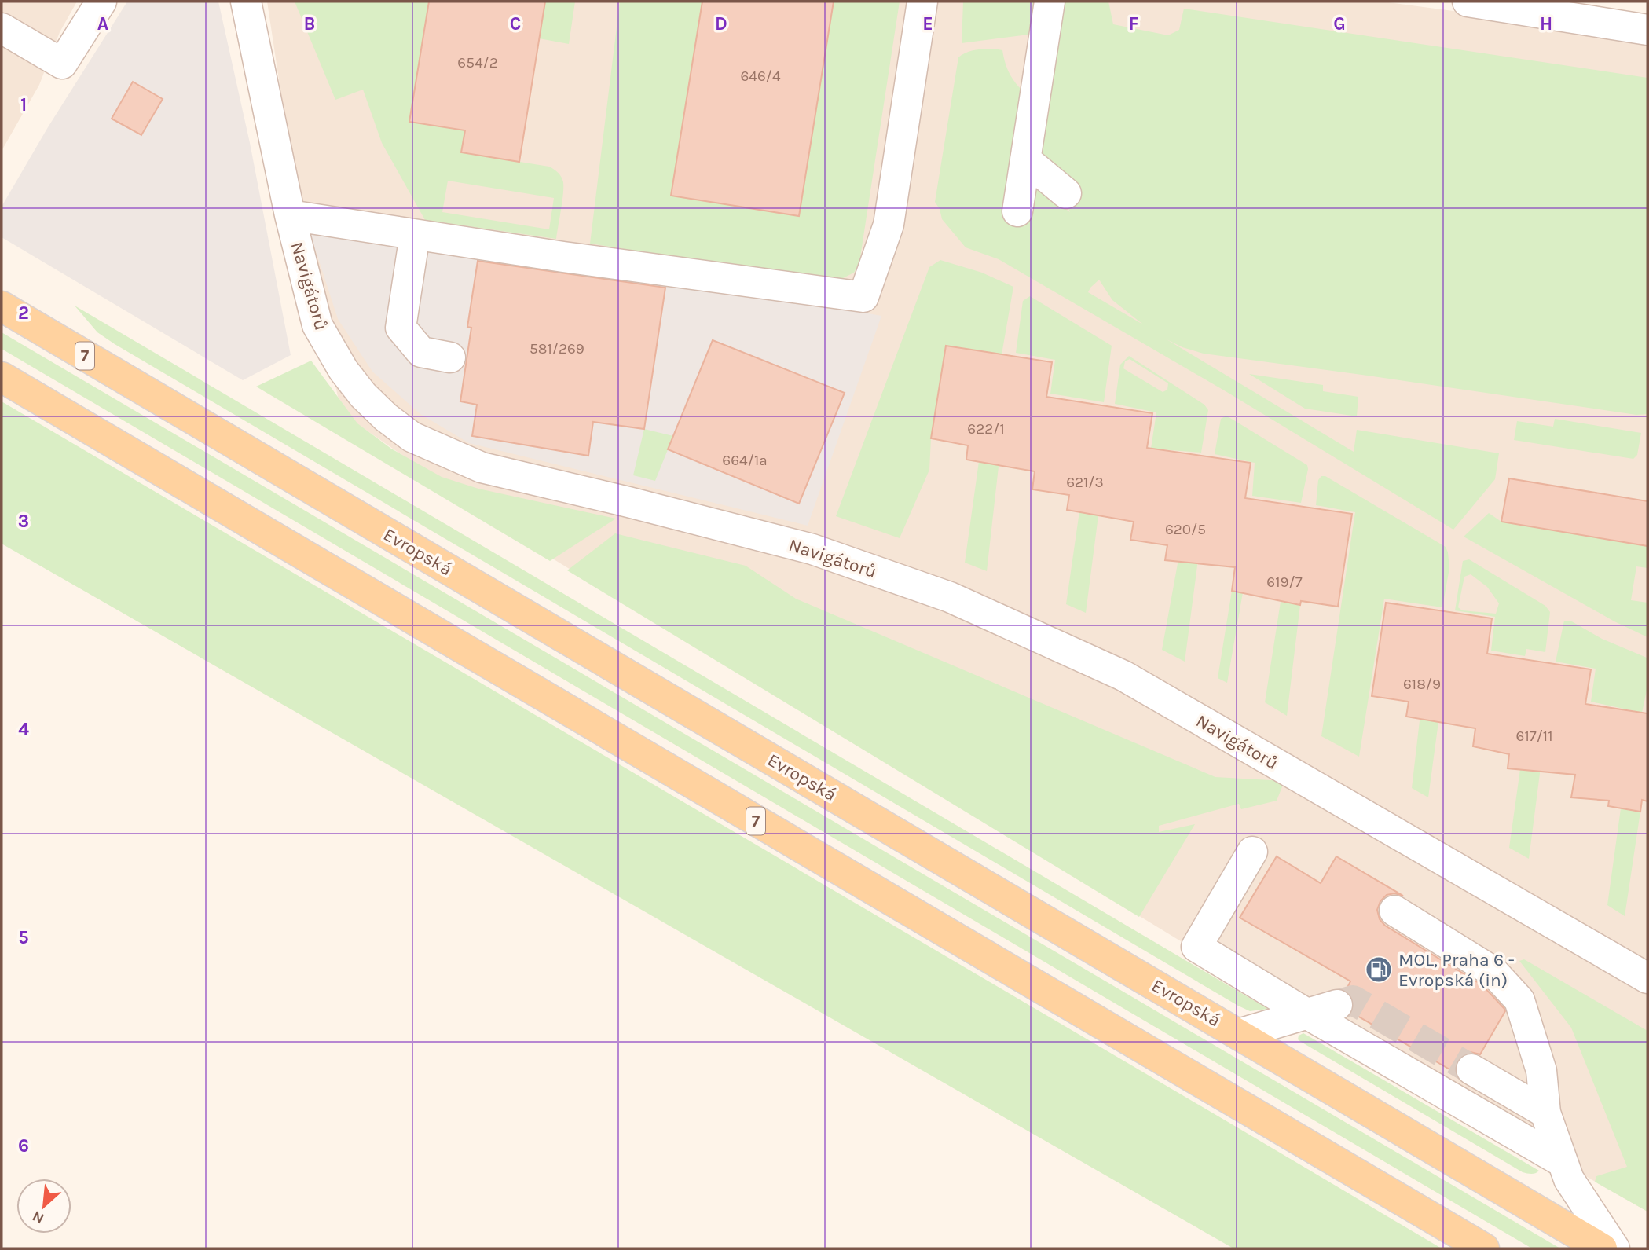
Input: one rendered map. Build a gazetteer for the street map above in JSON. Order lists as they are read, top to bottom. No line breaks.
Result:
{"streets":{"main road":["7","Evropská"],"street":["Navigátorů"]},"places":{"fuel station":["MOL, Praha 6 - Evropská (in)"]},"house_numbers":["654/2","646/4","581/269","622/1","664/1a","621/3","620/5","619/7","618/9","617/11"],"north":"bottom left","grid":{"columns":["A","B","C","D","E","F","G","H"],"rows":["1","2","3","4","5","6"]}}
